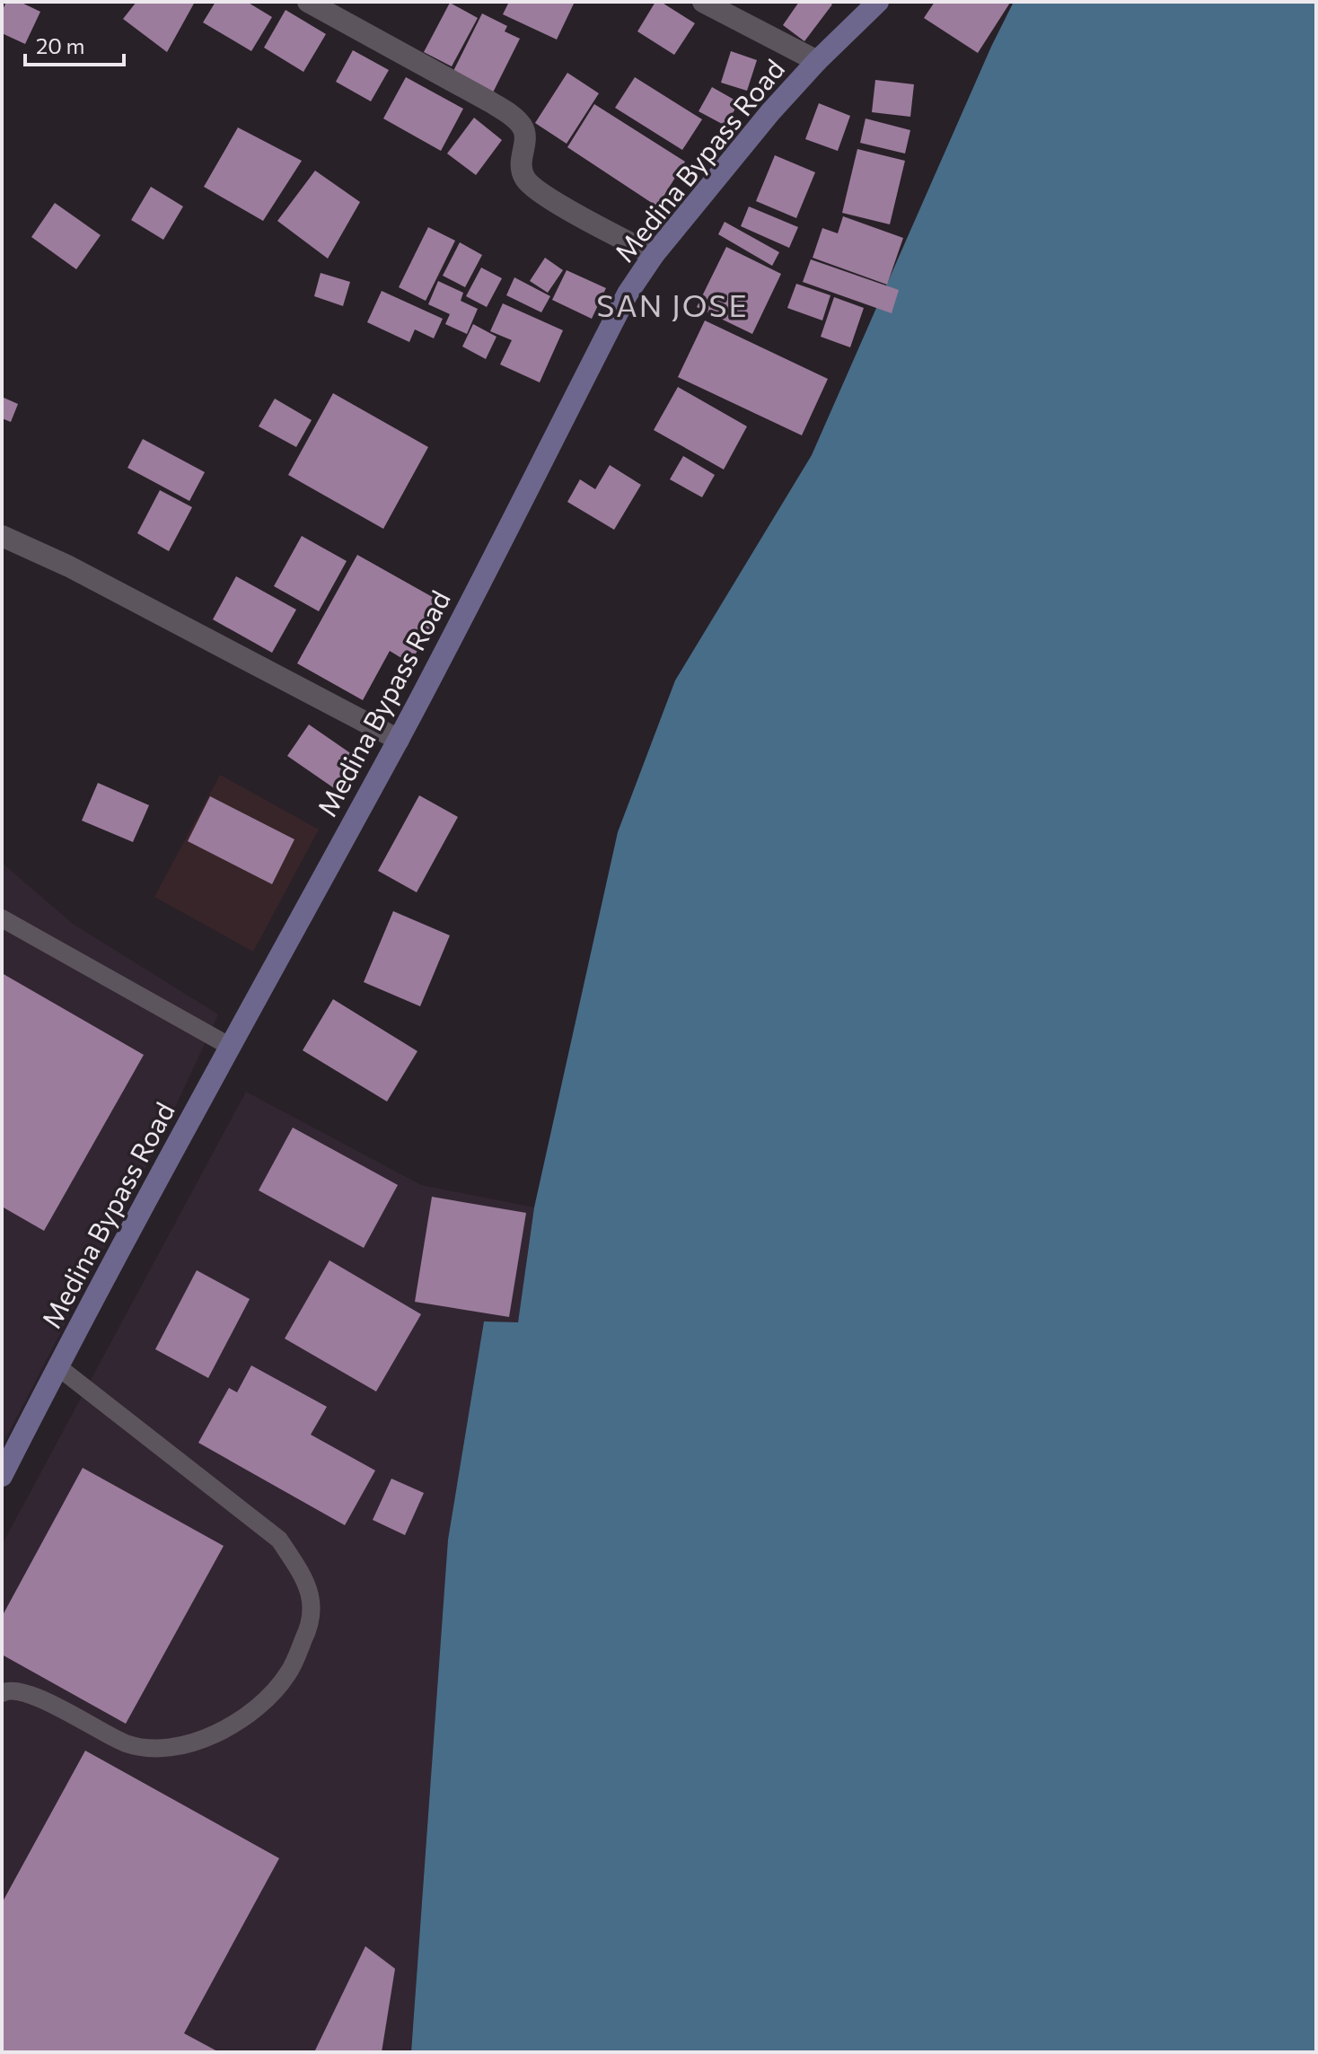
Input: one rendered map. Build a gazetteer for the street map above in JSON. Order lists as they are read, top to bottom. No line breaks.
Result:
{"streets":{"main road":["Medina Bypass Road"]},"districts":["SAN JOSE"],"scale_bar":"20 m"}
